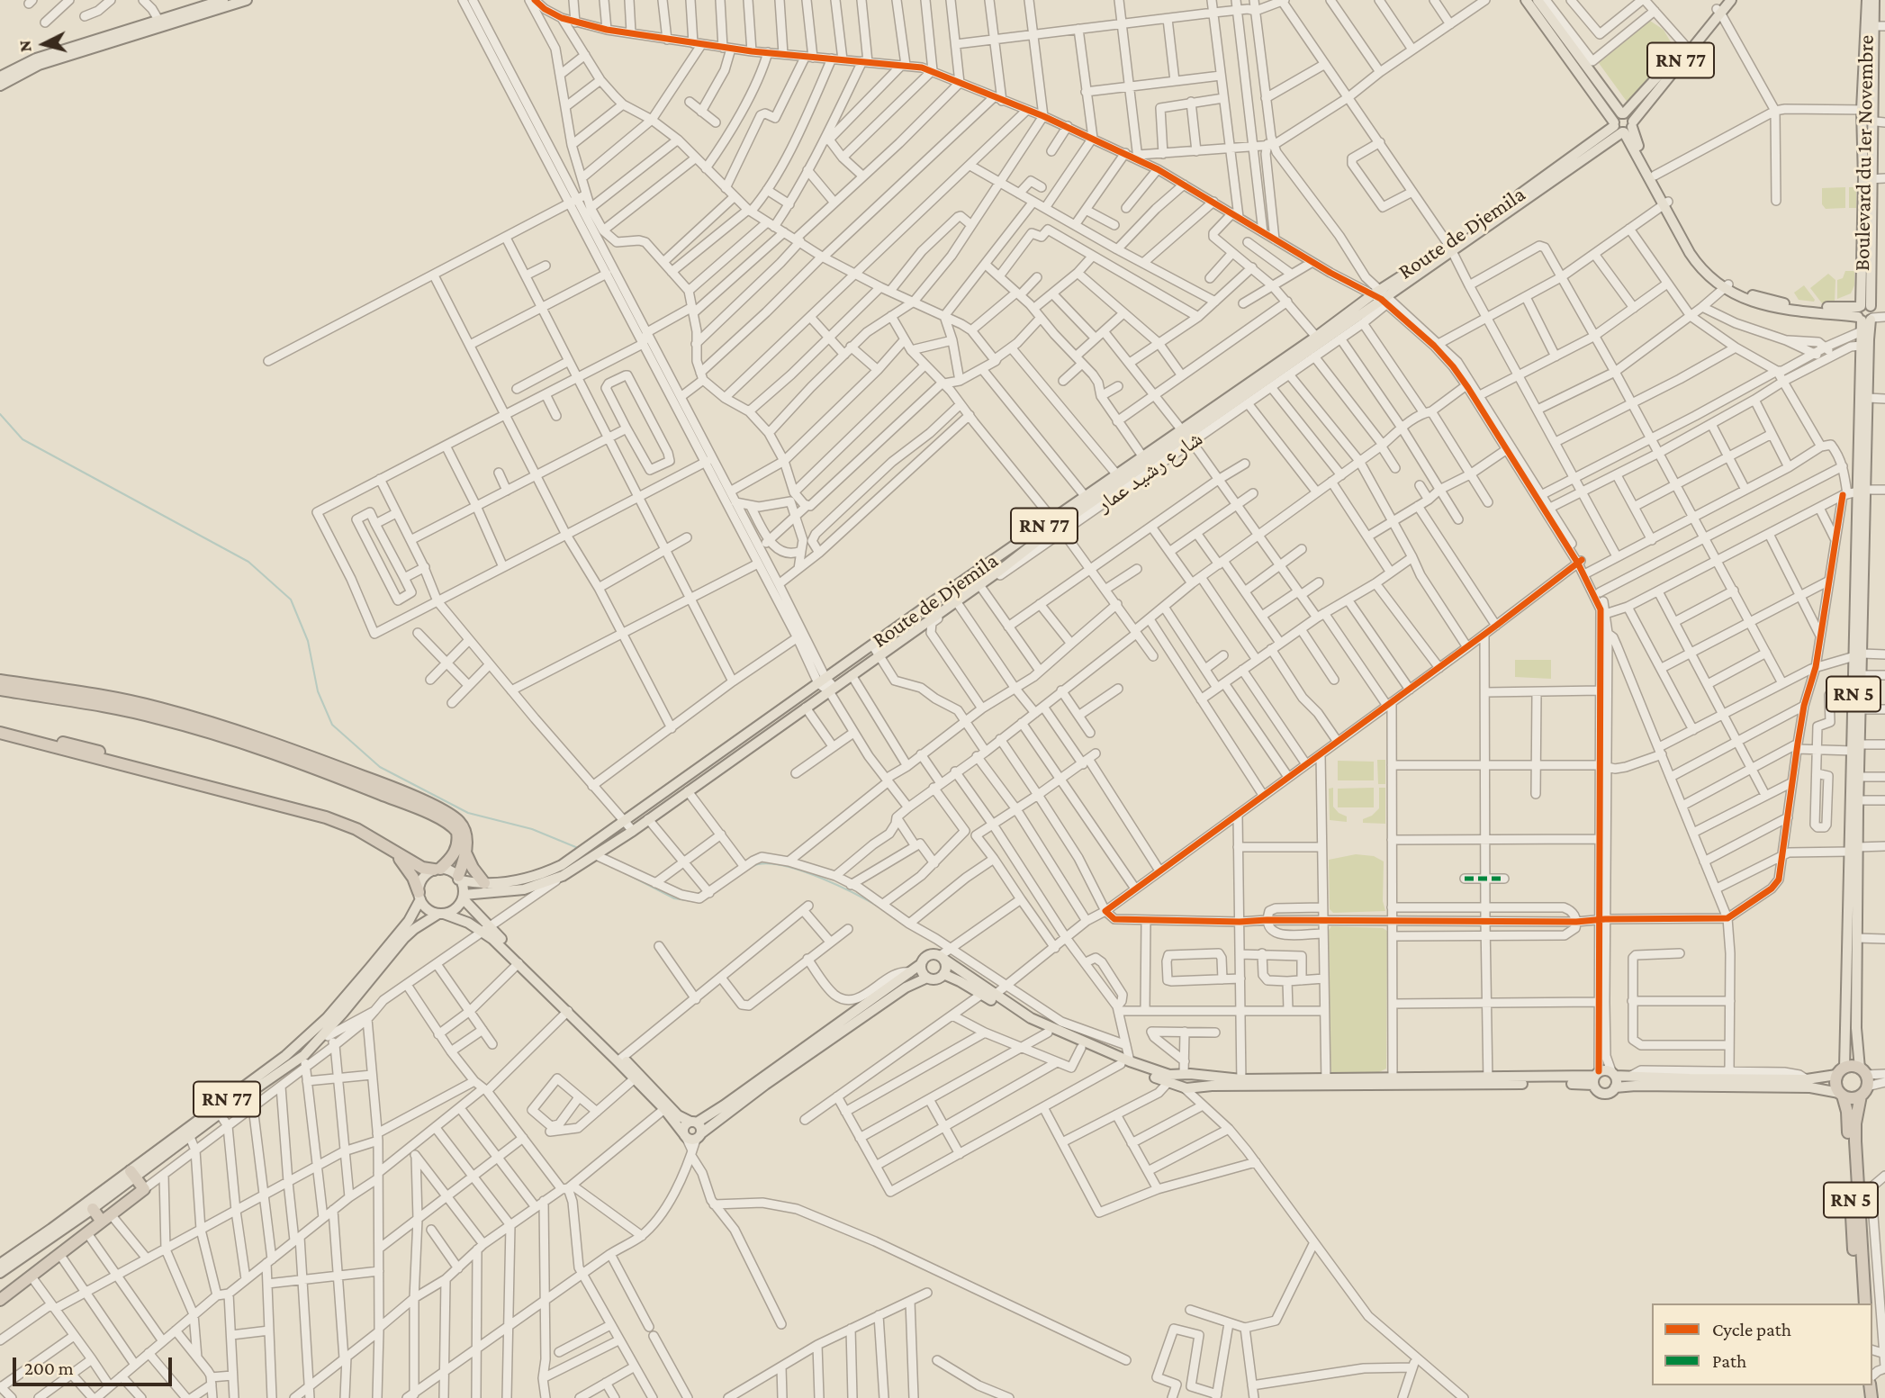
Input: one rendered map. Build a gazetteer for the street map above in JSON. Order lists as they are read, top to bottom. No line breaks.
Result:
{"streets":{"highway":["RN 5"],"main road":["RN 77","Boulevard du 1er Novembre","Route de Djemila"],"street":["شارع رشيد عمار"]},"crossings":[["RN 77","Route de Djemila"],["Boulevard du 1er Novembre","RN 5"],["Route de Djemila","شارع رشيد عمار"]],"legend":["Cycle path","Path"],"scale_bar":"200 m","north":"left"}
